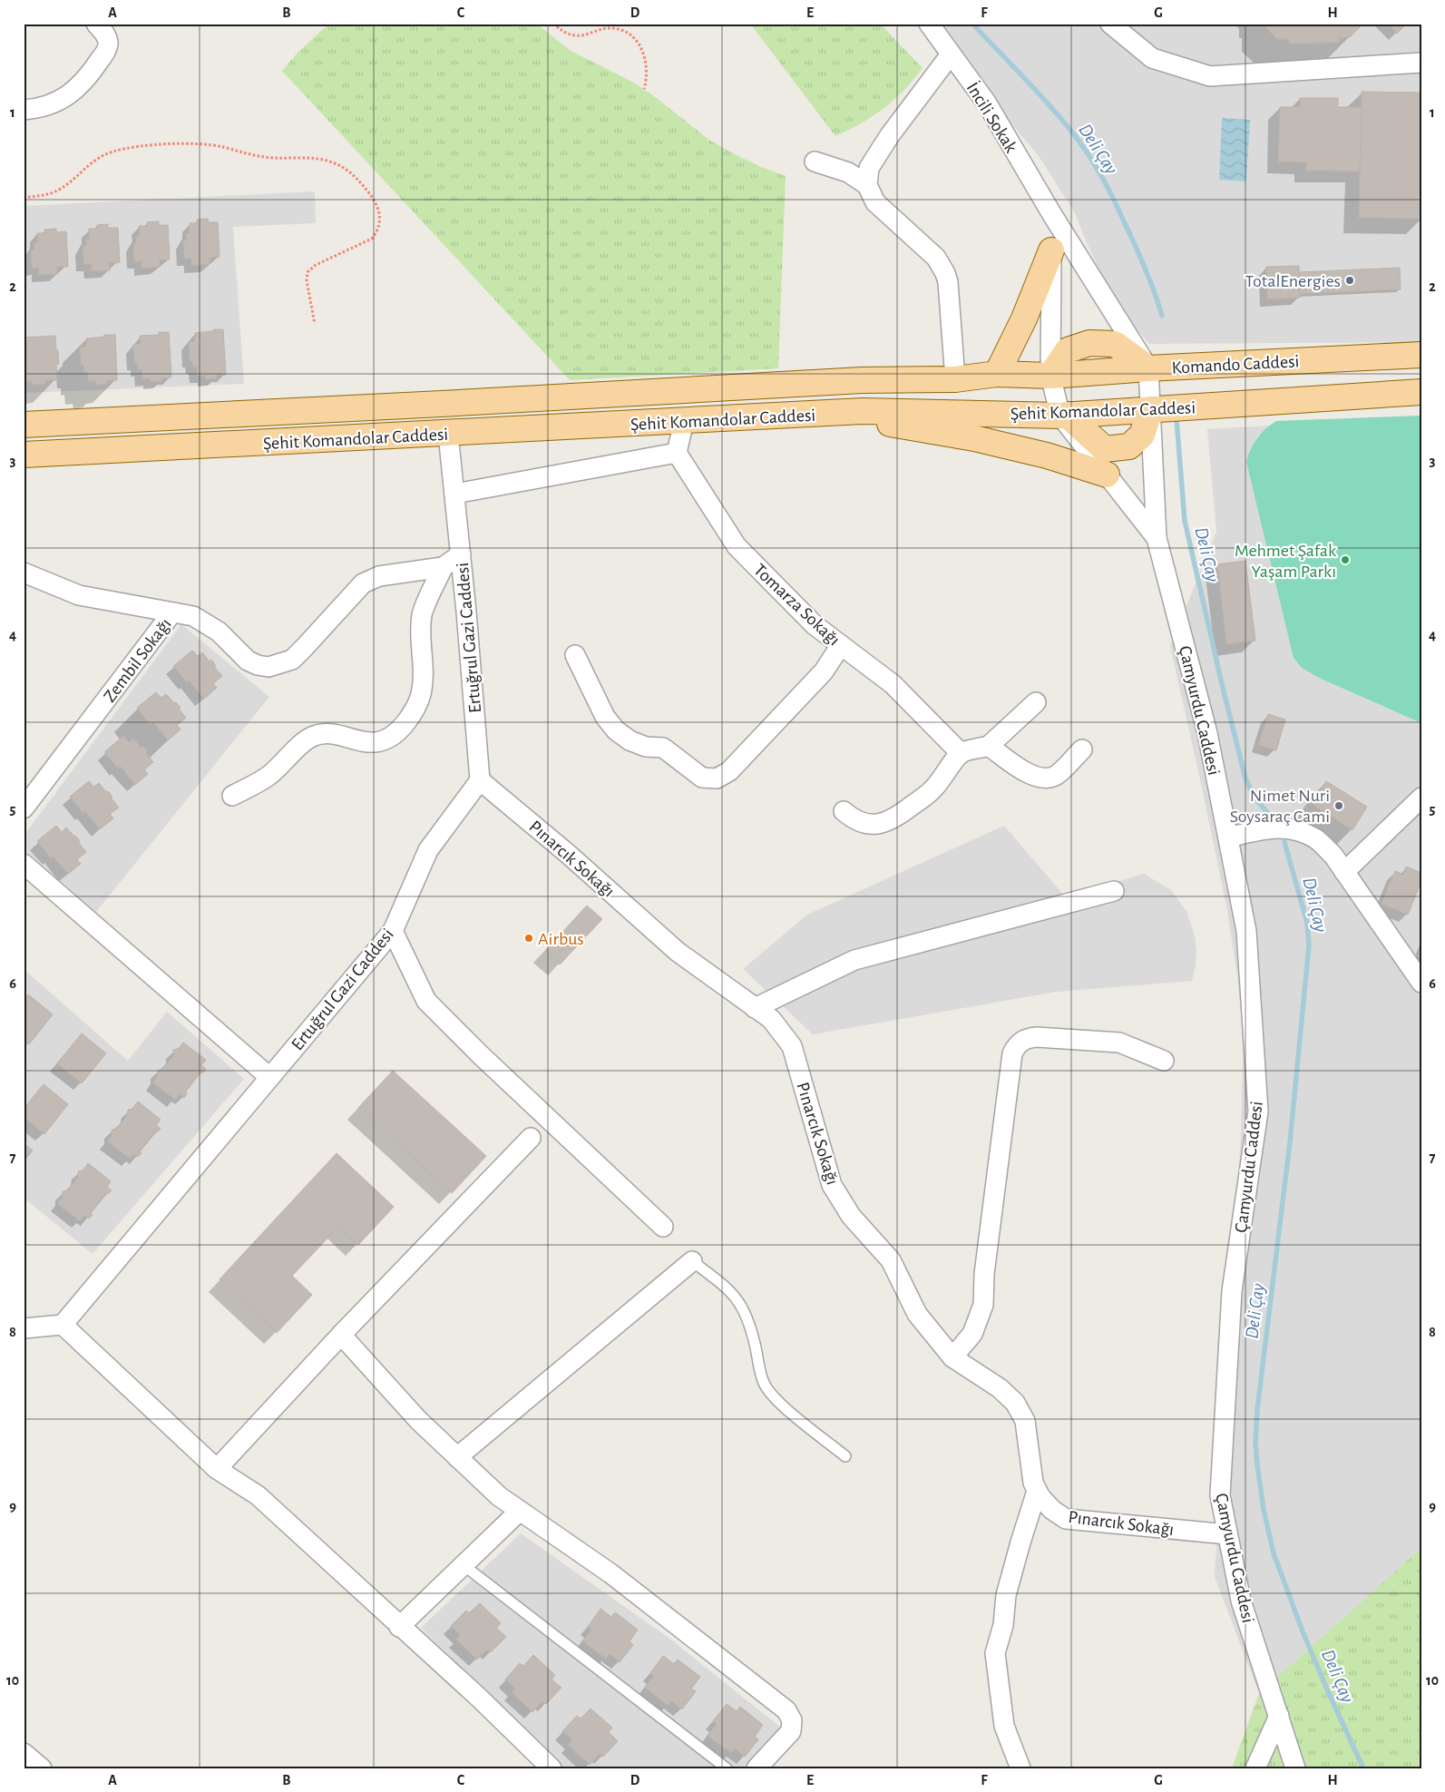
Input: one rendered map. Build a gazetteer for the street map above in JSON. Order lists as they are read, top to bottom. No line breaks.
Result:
{"streets":{"main road":["Komando Caddesi","Şehit Komandolar Caddesi"],"street":["İncili Sokak","Tomarza Sokağı","Ertuğrul Gazi Caddesi","Zembil Sokağı","Çamyurdu Caddesi","Pınarcık Sokağı"]},"crossings":[["İncili Sokak","Komando Caddesi"],["İncili Sokak","Çamyurdu Caddesi"],["Komando Caddesi","Şehit Komandolar Caddesi"],["Komando Caddesi","Çamyurdu Caddesi"],["Şehit Komandolar Caddesi","Ertuğrul Gazi Caddesi"],["Şehit Komandolar Caddesi","Çamyurdu Caddesi"],["Ertuğrul Gazi Caddesi","Zembil Sokağı"],["Ertuğrul Gazi Caddesi","Pınarcık Sokağı"],["Çamyurdu Caddesi","Pınarcık Sokağı"]],"water":["Deli Çay"],"places":["TotalEnergies","Mehmet Şafak Yaşam Parkı","Nimet Nuri Soysaraç Cami","Airbus"],"grid":{"columns":["A","B","C","D","E","F","G","H"],"rows":["1","2","3","4","5","6","7","8","9","10"]}}
